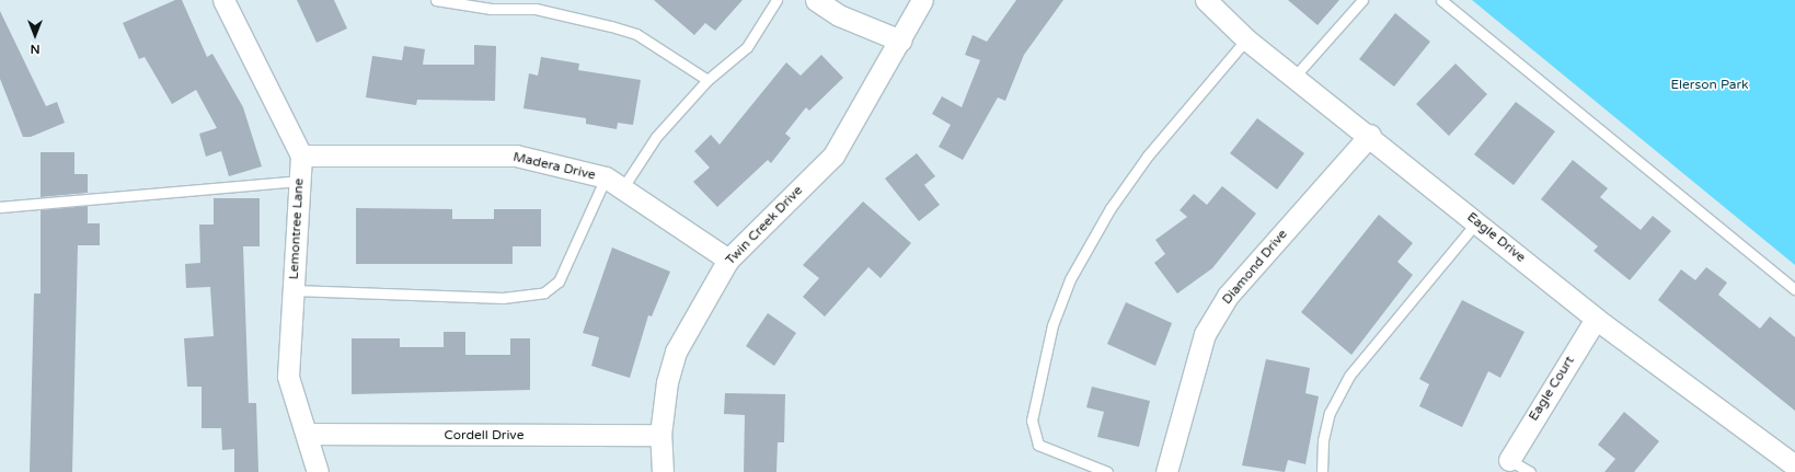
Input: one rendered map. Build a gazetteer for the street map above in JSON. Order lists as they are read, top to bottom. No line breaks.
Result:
{"streets":{"street":["Madera Drive","Twin Creek Drive","Lemontree Lane","Eagle Drive","Diamond Drive","Eagle Court","Cordell Drive"]},"crossings":[["Madera Drive","Twin Creek Drive"],["Madera Drive","Lemontree Lane"],["Twin Creek Drive","Cordell Drive"],["Lemontree Lane","Cordell Drive"],["Eagle Drive","Diamond Drive"],["Eagle Drive","Eagle Court"]],"parks":["Elerson Park"],"north":"bottom"}
